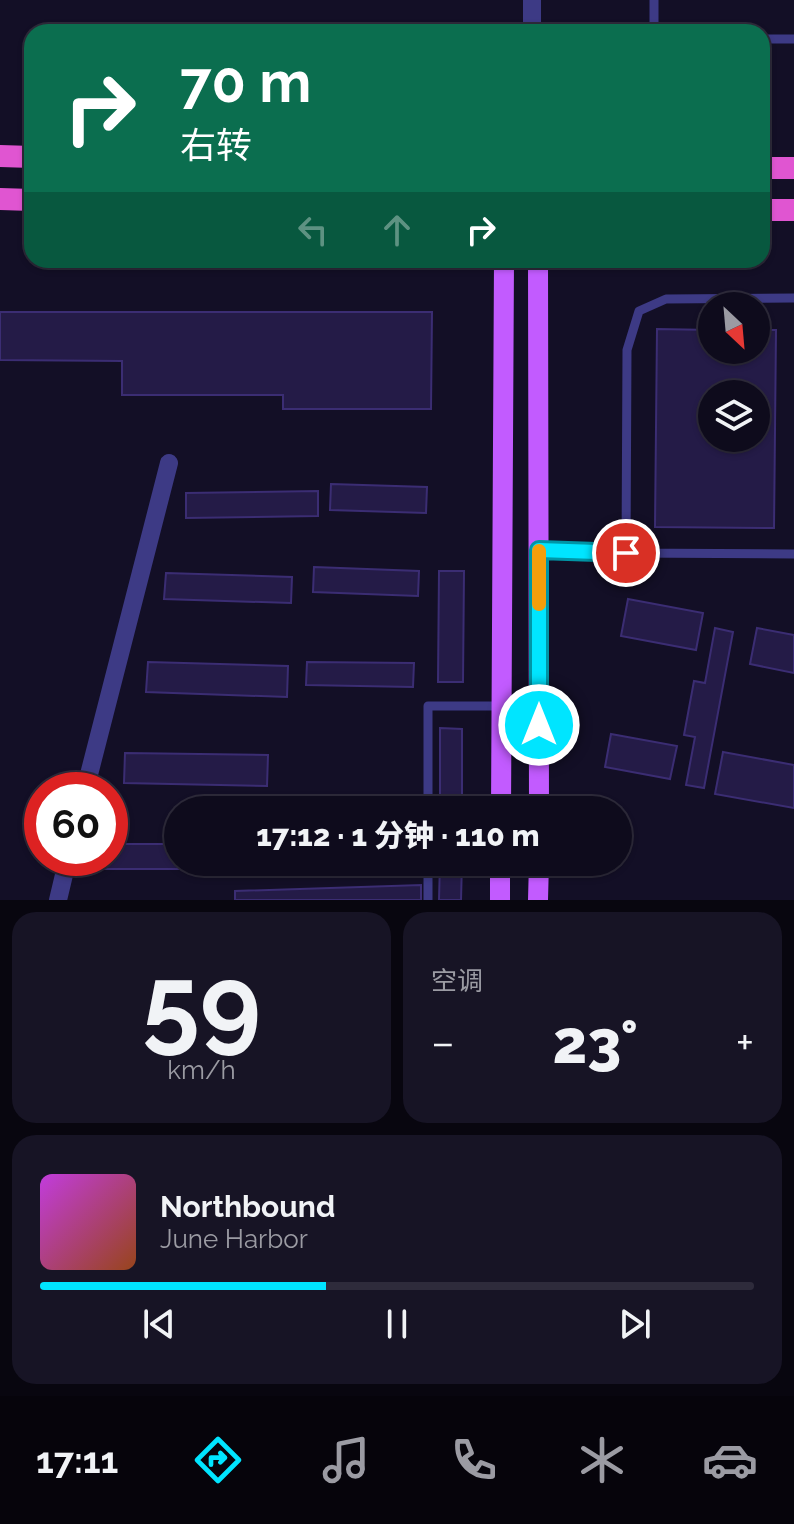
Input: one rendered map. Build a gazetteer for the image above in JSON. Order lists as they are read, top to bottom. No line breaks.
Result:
{"north":"bottom right","page":{"turn":["70 m","右转"],"limit":"60","trip":"17:12 · 1 分钟 · 110 m","tile":[["59","km/h"],"空调"],"heat":["−","23°","+"],"song":["Northbound","June Harbor"],"tabs":"17:11"}}
